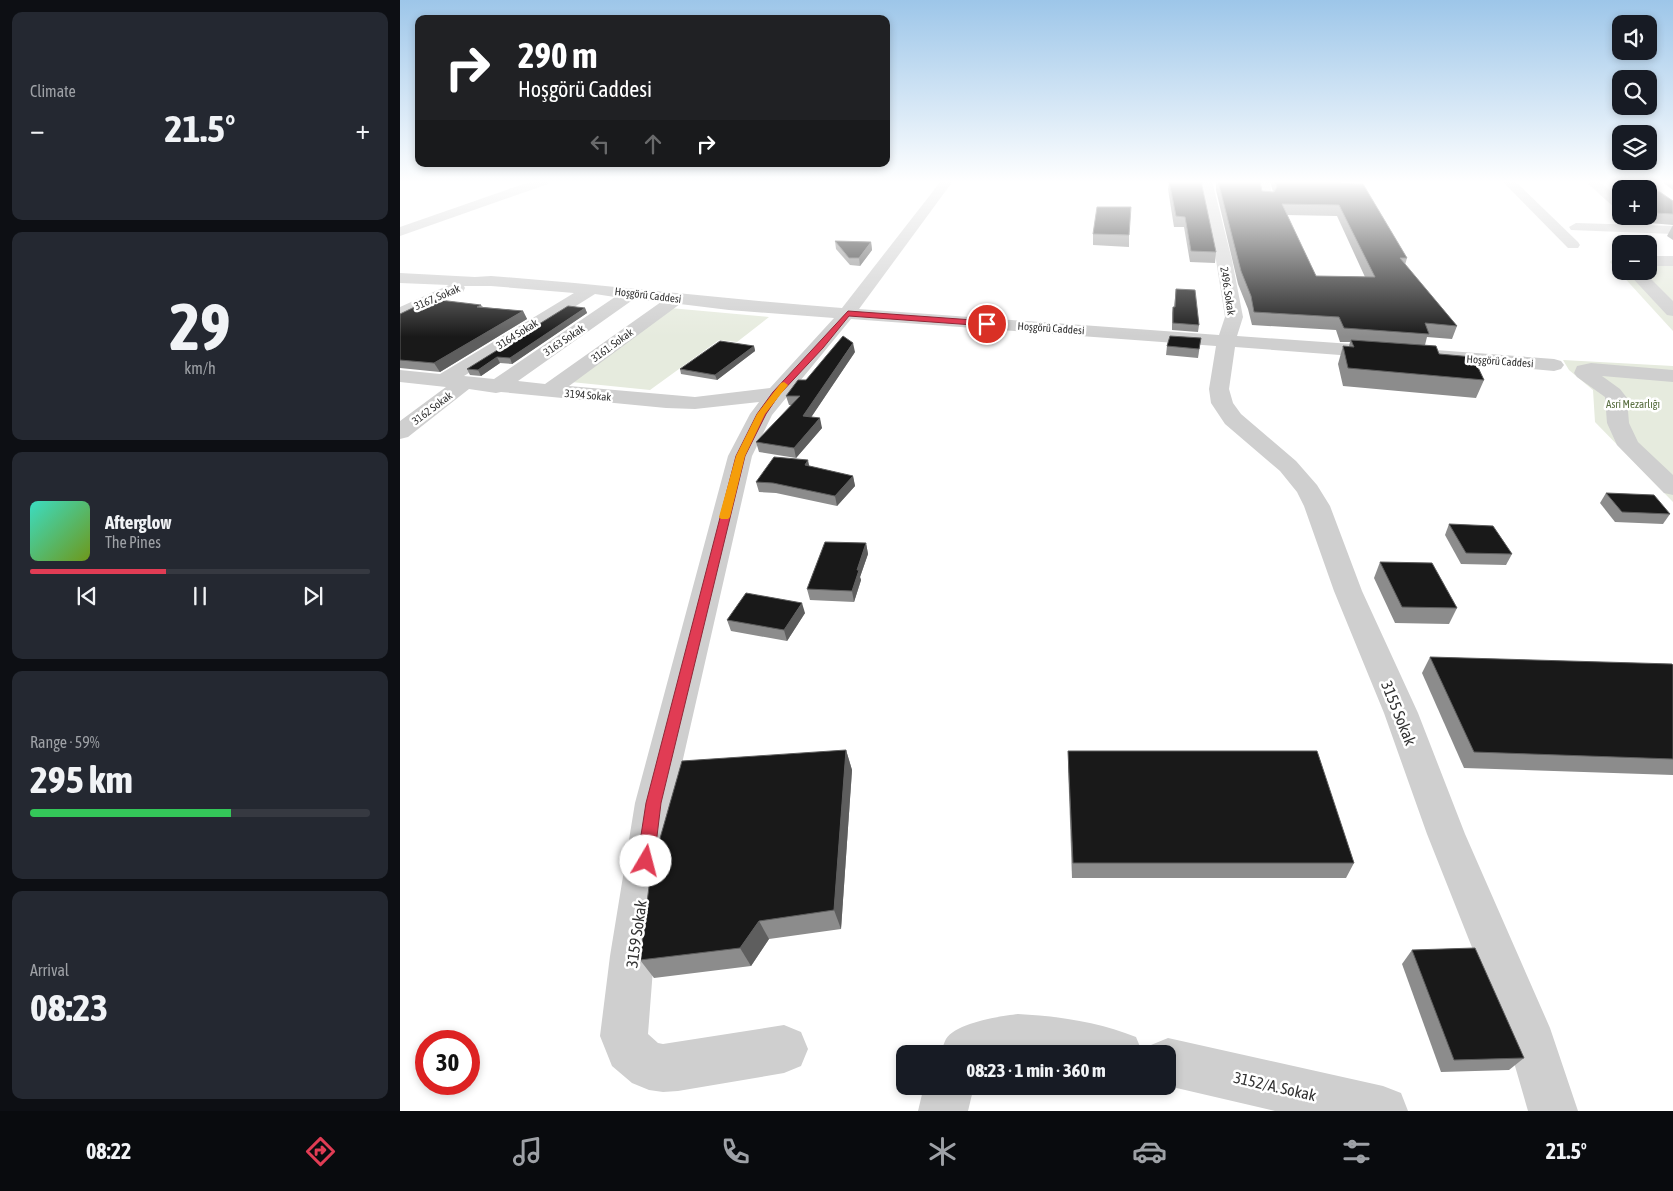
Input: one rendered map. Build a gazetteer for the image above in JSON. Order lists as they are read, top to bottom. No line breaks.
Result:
{"streets":{"street":["2496. Sokak","Hoşgörü Caddesi","3167. Sokak","3164 Sokak","3163 Sokak","3161. Sokak","3194 Sokak","3162 Sokak","3155 Sokak","3159 Sokak","3152/A. Sokak"]},"crossings":[["2496. Sokak","Hoşgörü Caddesi"],["2496. Sokak","3155 Sokak"],["Hoşgörü Caddesi","3167. Sokak"],["Hoşgörü Caddesi","3164 Sokak"],["Hoşgörü Caddesi","3163 Sokak"],["Hoşgörü Caddesi","3161. Sokak"],["Hoşgörü Caddesi","3155 Sokak"],["Hoşgörü Caddesi","3159 Sokak"],["3164 Sokak","3194 Sokak"],["3163 Sokak","3194 Sokak"],["3161. Sokak","3194 Sokak"],["3194 Sokak","3162 Sokak"],["3194 Sokak","3159 Sokak"]],"parks":["Asri Mezarlığı"],"page":{"tile":["Climate",["29","km/h"],["Range · 59%","295 km"],["Arrival","08:23"]],"map_buttons":["+","−"],"turn":["290 m","Hoşgörü Caddesi"],"heat":["−","21.5°","+"],"song":["Afterglow","The Pines"],"limit":"30","trip":"08:23 · 1 min · 360 m","tabs":["08:22","21.5°"]}}
